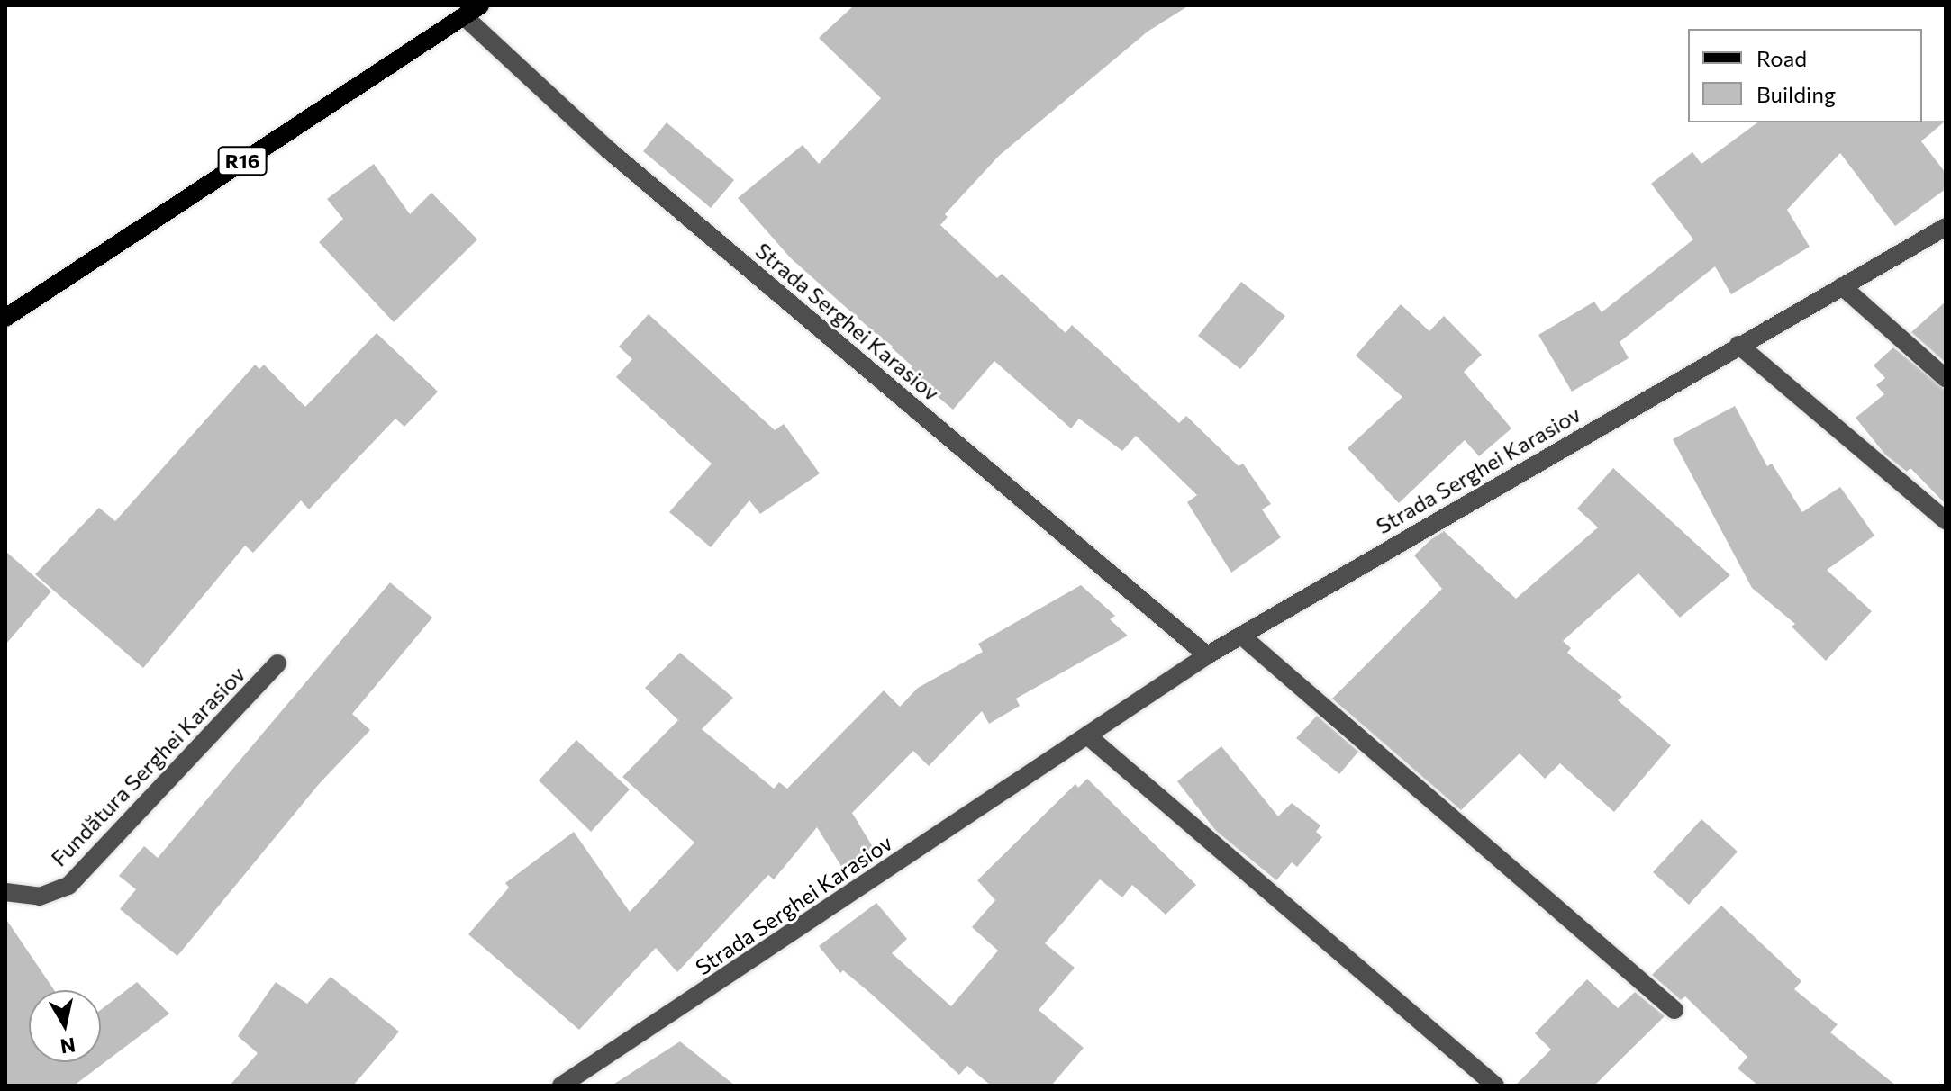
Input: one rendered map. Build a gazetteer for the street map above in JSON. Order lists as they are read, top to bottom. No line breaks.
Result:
{"streets":{"main road":["R16"],"street":["Strada Serghei Karasiov","Fundătura Serghei Karasiov"]},"crossings":[["R16","Strada Serghei Karasiov"]],"legend":["Road","Building"],"north":"bottom"}
